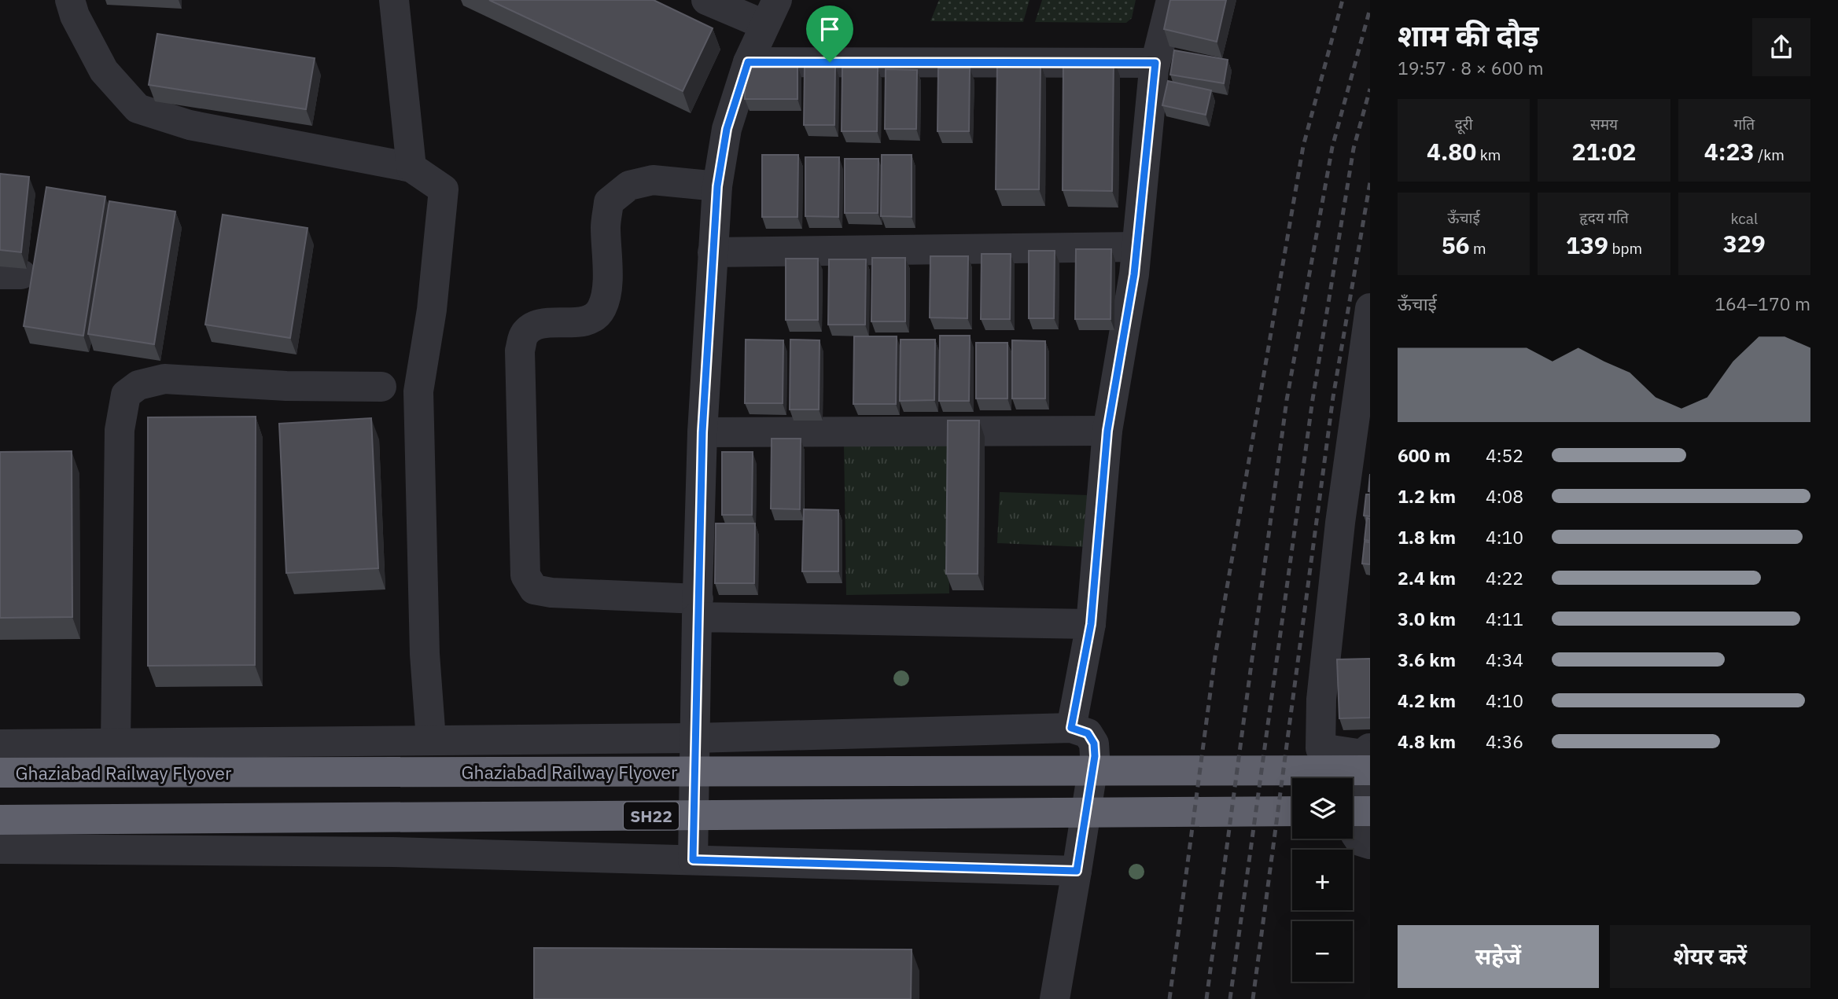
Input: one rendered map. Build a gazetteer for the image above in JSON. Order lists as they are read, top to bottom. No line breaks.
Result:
{"streets":{"highway":["Ghaziabad Railway Flyover","SH22"]},"page":{"heading":["शाम की दौड़","19:57 · 8 × 600 m"],"stats":[["दूरी","4.80 km"],["समय","21:02"],["गति","4:23 /km"],["ऊँचाई","56 m"],["हृदय गति","139 bpm"],["kcal","329"]],"chart":["ऊँचाई","164–170 m"],"list":[{"name":"600 m","note":"4:52"},{"name":"1.2 km","note":"4:08"},{"name":"1.8 km","note":"4:10"},{"name":"2.4 km","note":"4:22"},{"name":"3.0 km","note":"4:11"},{"name":"3.6 km","note":"4:34"},{"name":"4.2 km","note":"4:10"},{"name":"4.8 km","note":"4:36"}],"map_buttons":["+","−"],"buttons":["सहेजें","शेयर करें"]}}
